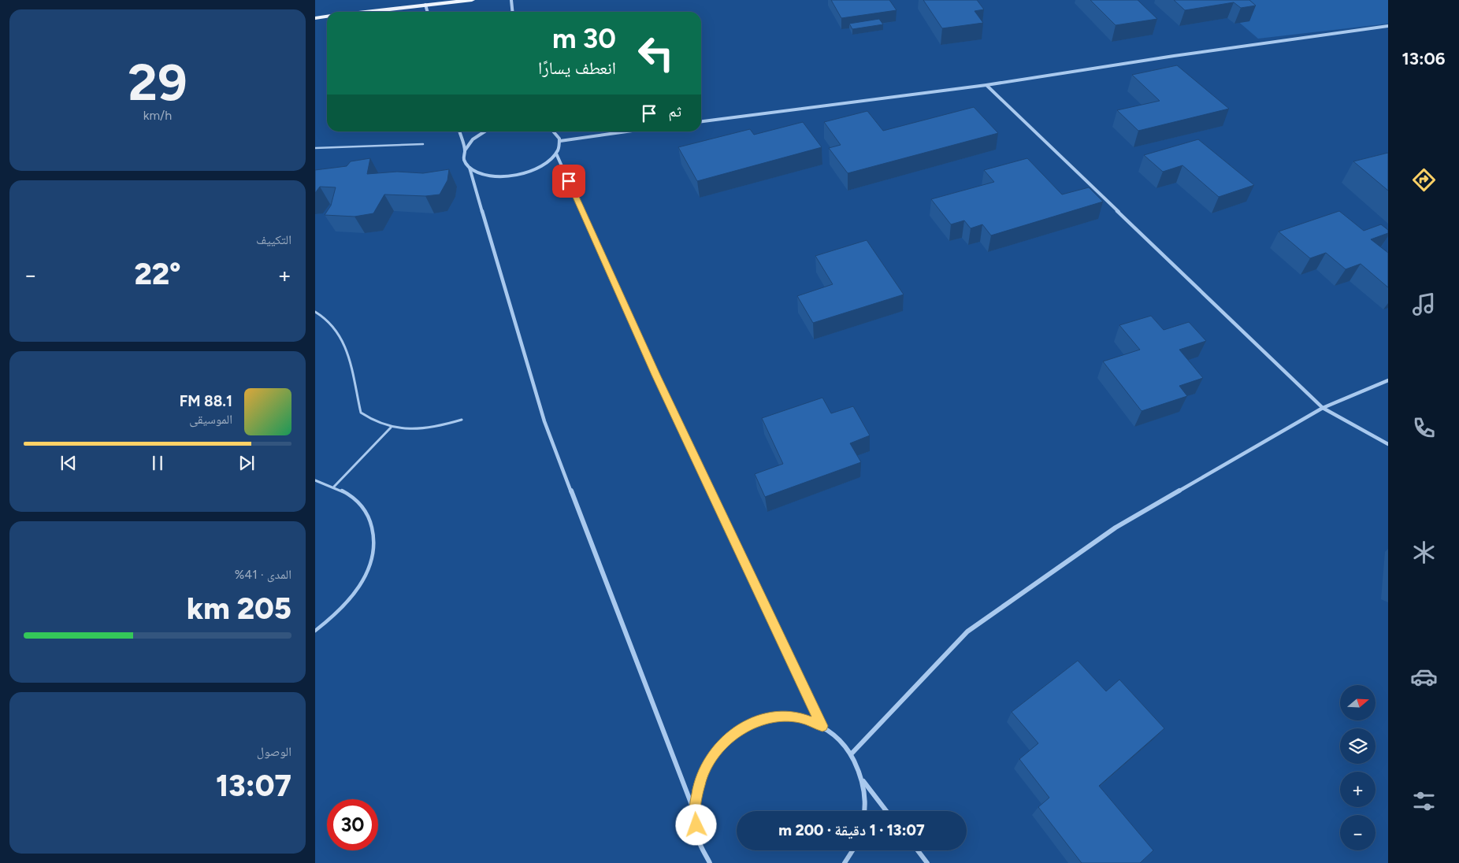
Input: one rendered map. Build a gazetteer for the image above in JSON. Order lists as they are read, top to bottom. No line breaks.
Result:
{"north":"right","page":{"tabs":"13:06","tile":[["29","km/h"],"التكييف",["المدى · 41%","205 km"],["الوصول","13:07"]],"turn":["30 m","انعطف يسارًا"],"then":"ثم","heat":["−","22°","+"],"song":["88.1 FM","الموسيقى"],"map_buttons":["+","−"],"limit":"30","trip":"13:07 · 1 دقيقة · 200 m"}}
